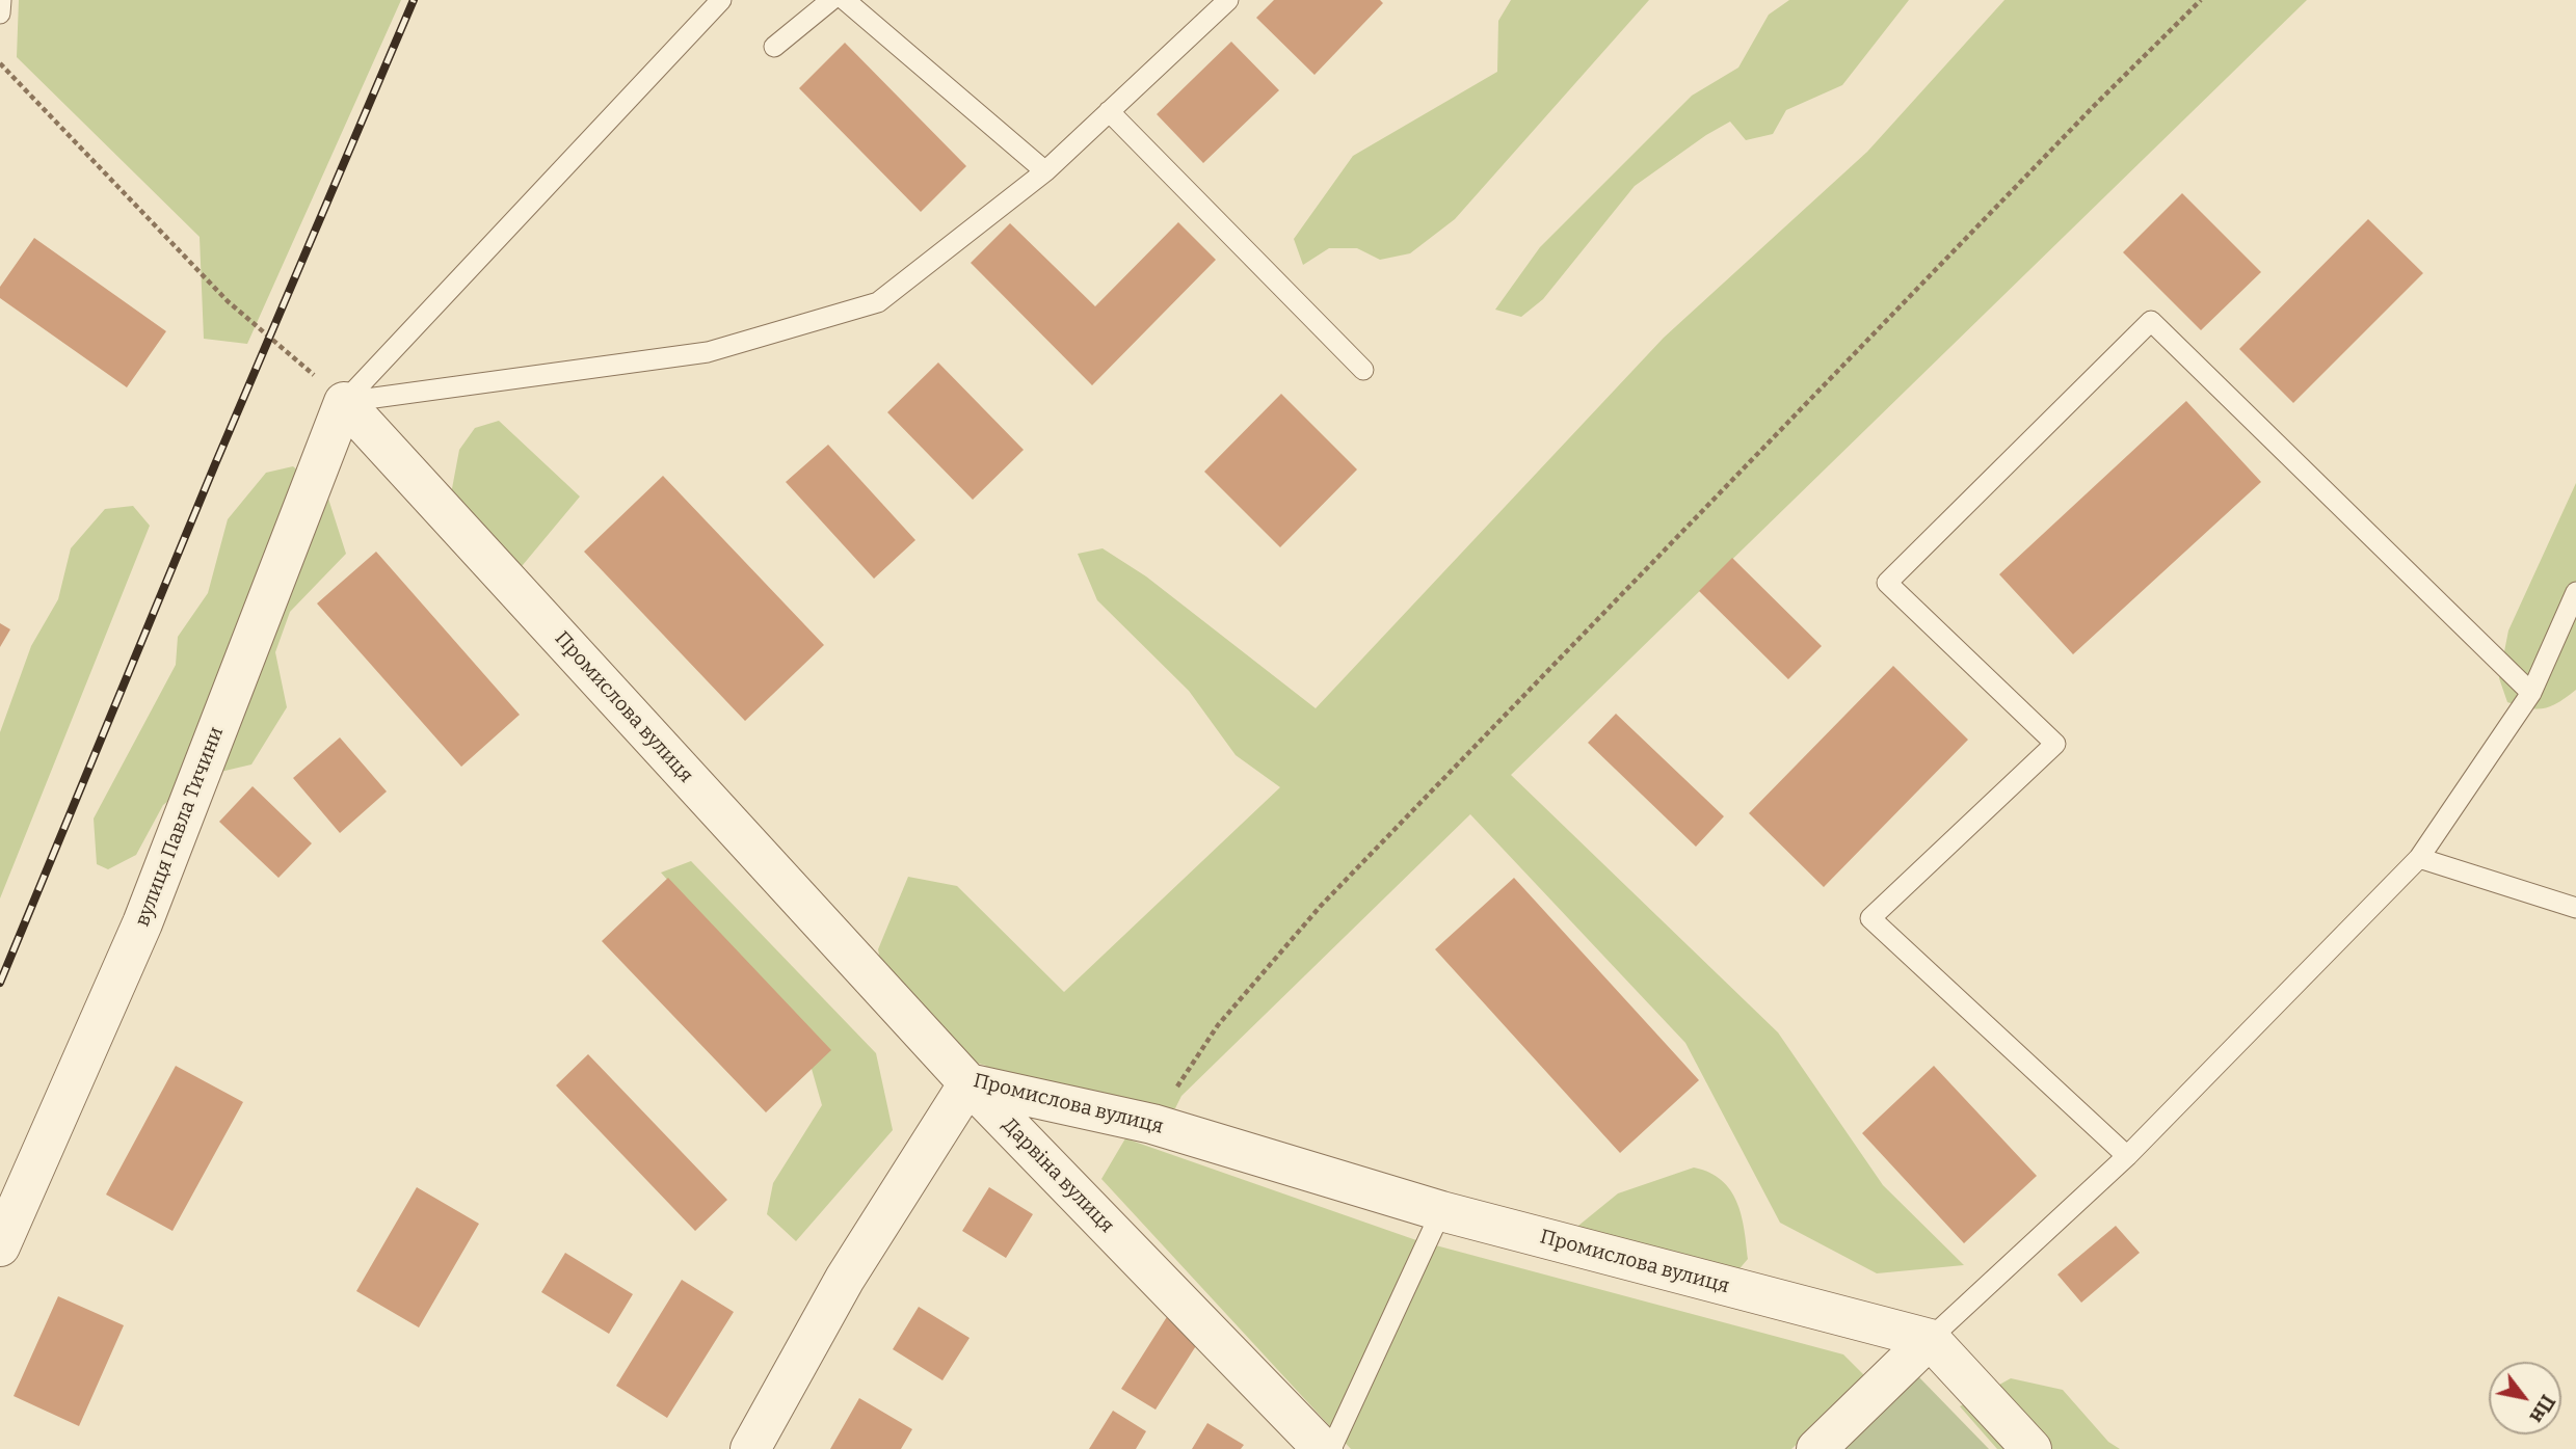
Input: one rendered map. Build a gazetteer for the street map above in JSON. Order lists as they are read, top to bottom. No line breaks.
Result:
{"streets":{"street":["Промислова вулиця","вулиця Павла Тичини","Дарвіна вулиця"]},"crossings":[["Промислова вулиця","вулиця Павла Тичини"],["Промислова вулиця","Дарвіна вулиця"]],"north":"bottom right"}
